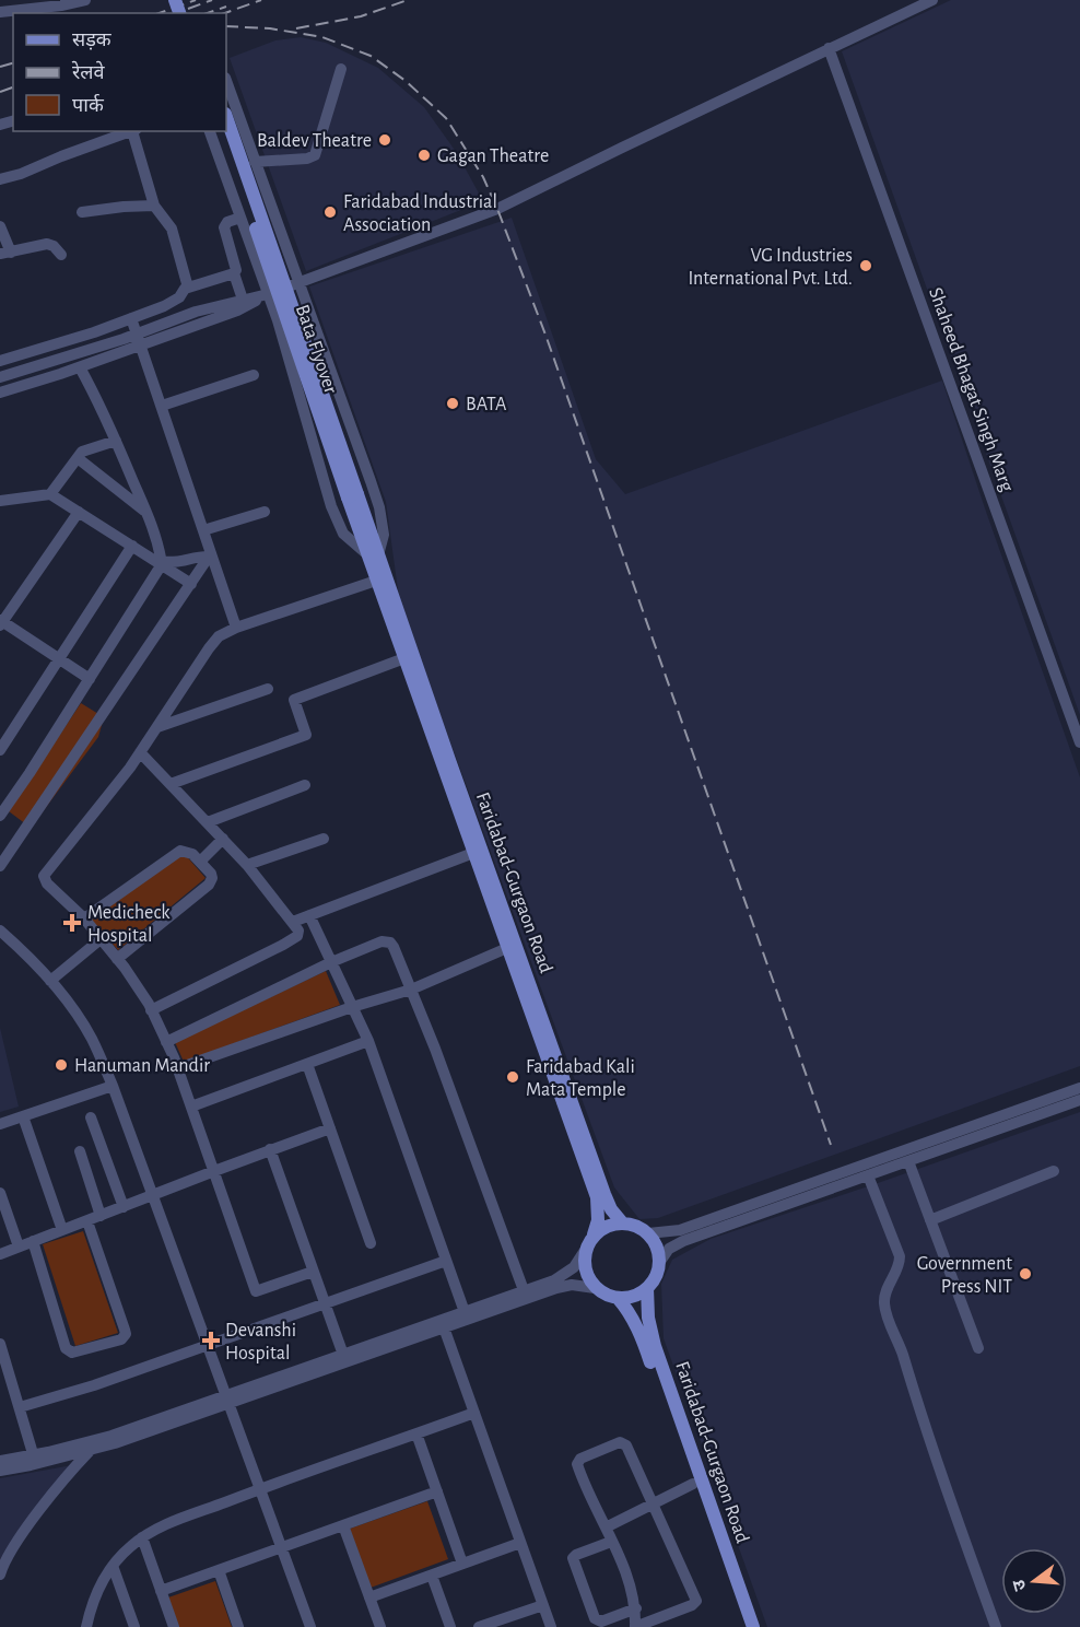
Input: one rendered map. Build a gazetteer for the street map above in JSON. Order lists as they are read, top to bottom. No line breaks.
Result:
{"streets":{"main road":["Bata Flyover","Faridabad-Gurgaon Road"],"street":["Shaheed Bhagat Singh Marg"]},"crossings":[["Bata Flyover","Faridabad-Gurgaon Road"]],"places":{"other":["Baldev Theatre","Gagan Theatre","Faridabad Industrial Association","VG Industries International Pvt. Ltd.","BATA","Hanuman Mandir","Faridabad Kali Mata Temple","Government Press NIT"],"health":["Medicheck Hospital","Devanshi Hospital"]},"legend":["सड़क","रेलवे","पार्क"],"north":"left"}
